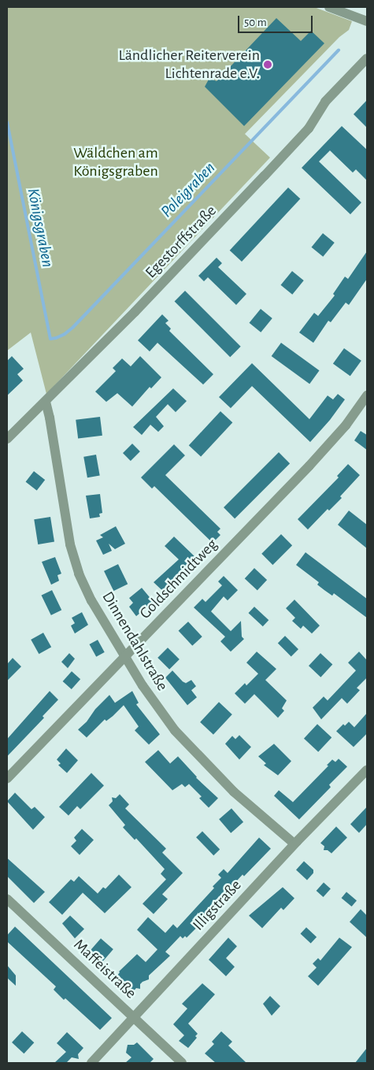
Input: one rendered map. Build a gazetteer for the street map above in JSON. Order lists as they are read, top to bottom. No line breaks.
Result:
{"streets":{"street":["Egestorffstraße","Goldschmidtweg","Dinnendahlstraße","Illigstraße","Maffeistraße"]},"crossings":[["Egestorffstraße","Dinnendahlstraße"],["Goldschmidtweg","Dinnendahlstraße"],["Dinnendahlstraße","Illigstraße"],["Illigstraße","Maffeistraße"]],"water":["Poleigraben","Königsgraben"],"parks":["Wäldchen am Königsgraben"],"places":["Ländlicher Reiterverein Lichtenrade e.V."],"scale_bar":"50 m"}
